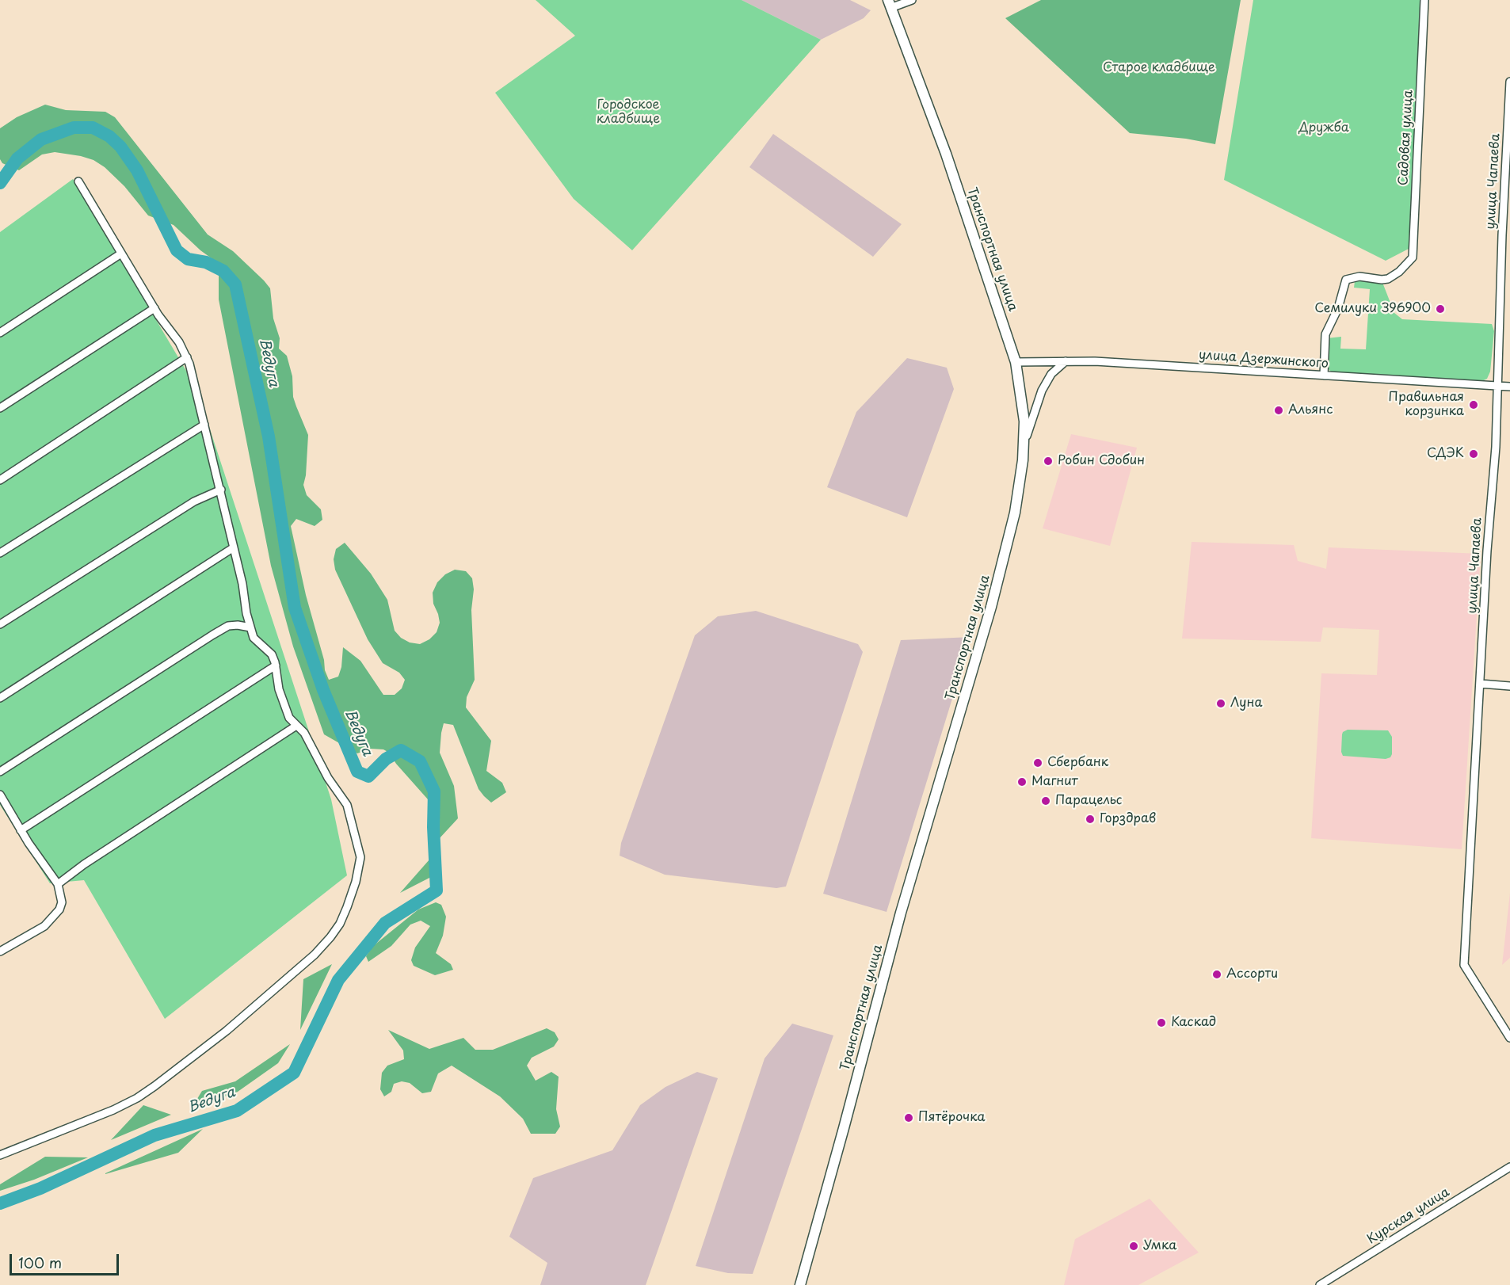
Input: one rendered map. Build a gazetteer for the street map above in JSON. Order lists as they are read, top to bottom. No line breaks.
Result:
{"streets":{"main road":["Транспортная улица"],"street":["Садовая улица","улица Чапаева","улица Дзержинского","Курская улица"]},"crossings":[["Садовая улица","улица Дзержинского"],["улица Чапаева","улица Дзержинского"],["Транспортная улица","улица Дзержинского"]],"water":["Ведуга"],"parks":["Старое кладбище","Городское кладбище","Дружба"],"places":["Семилуки 396900","Правильная корзинка","Альянс","СДЭК","Робин Сдобин","Луна","Сбербанк","Магнит","Парацельс","Горздрав","Ассорти","Каскад","Пятёрочка","Умка"],"scale_bar":"100 m"}
